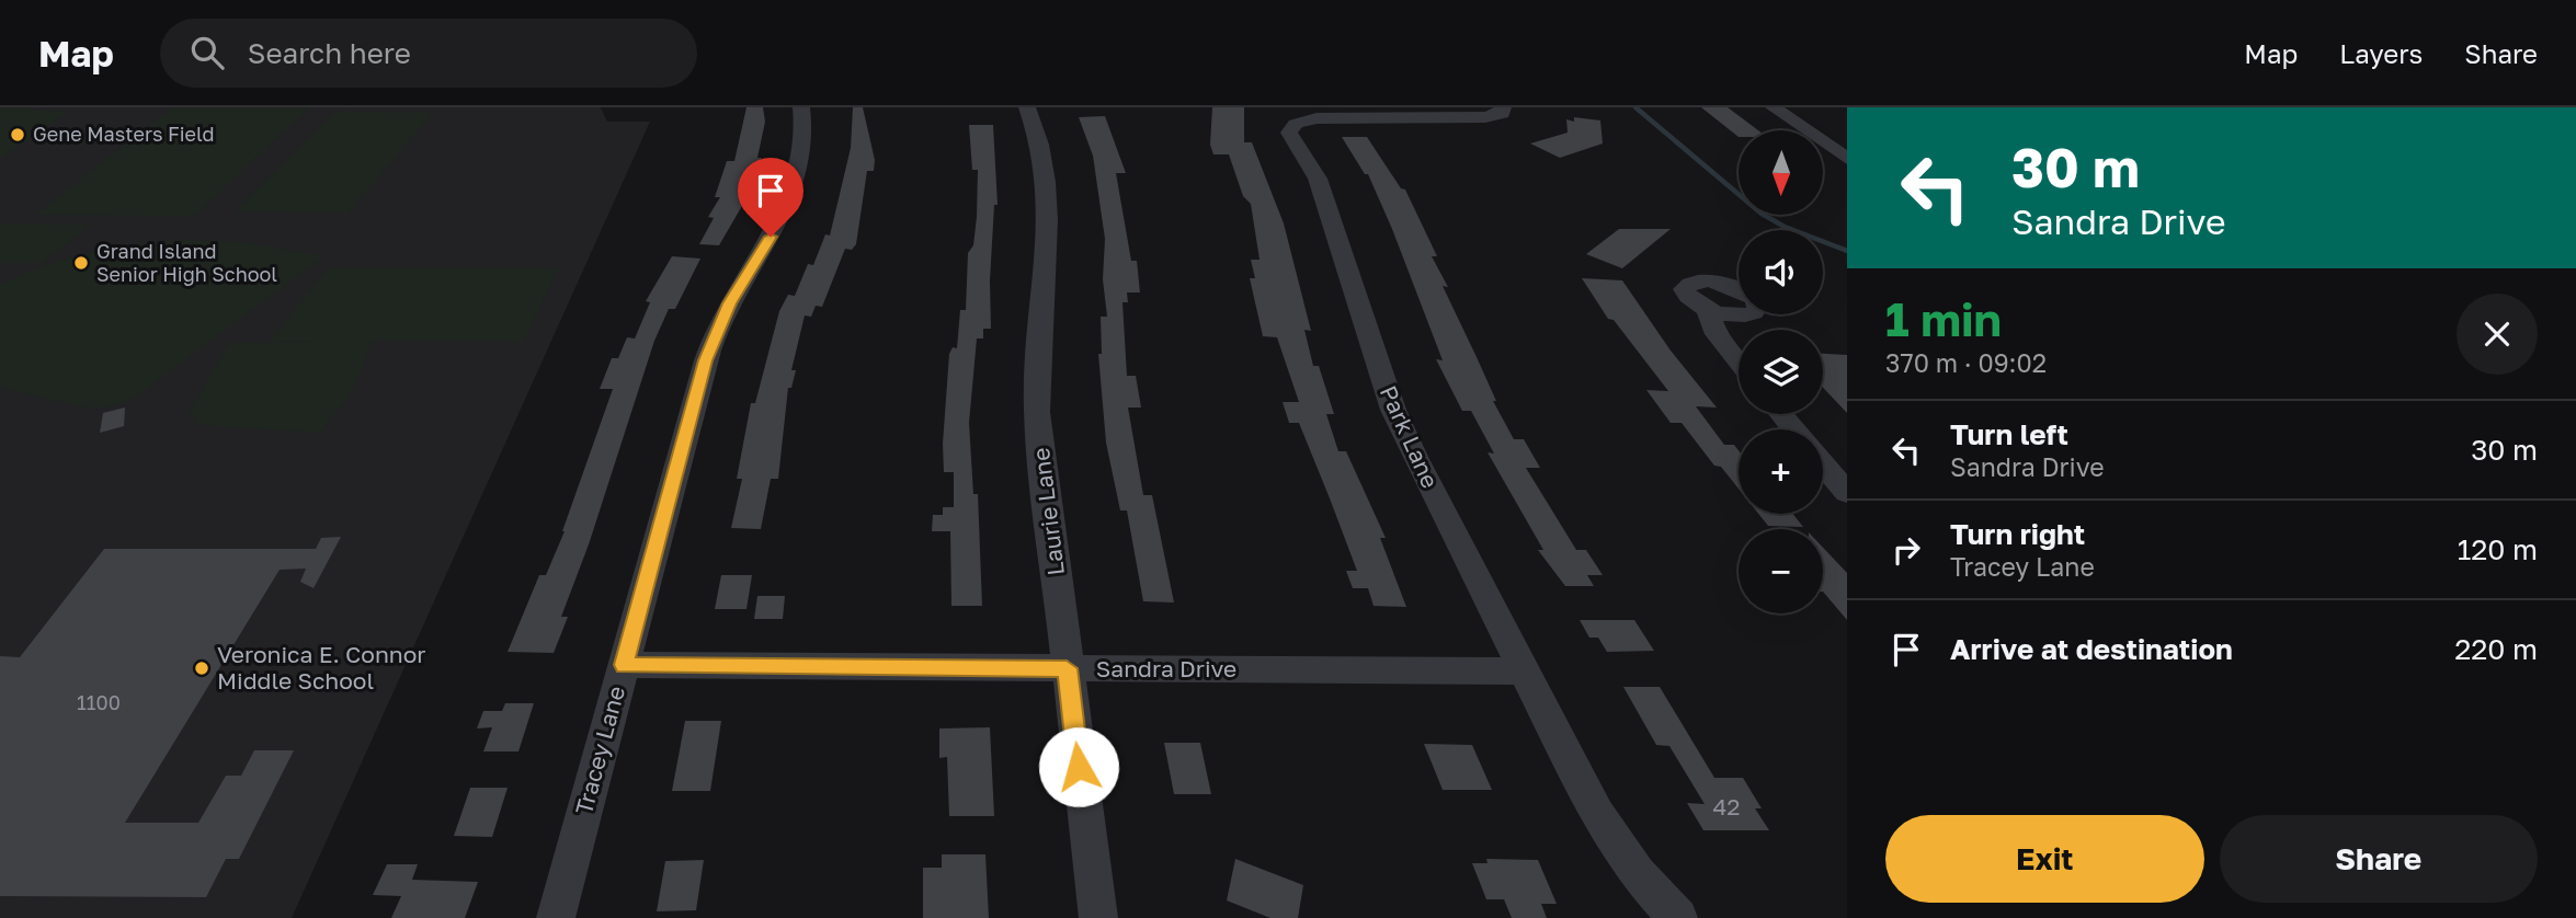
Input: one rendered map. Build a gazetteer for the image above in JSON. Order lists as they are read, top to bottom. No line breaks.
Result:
{"streets":{"street":["Park Lane","Laurie Lane","Sandra Drive","Tracey Lane"]},"crossings":[["Park Lane","Sandra Drive"],["Laurie Lane","Sandra Drive"],["Sandra Drive","Tracey Lane"]],"places":["Gene Masters Field","Grand Island Senior High School","Veronica E. Connor Middle School"],"house_numbers":["1100","42"],"north":"bottom","page":{"header":"Map","search":"Search here","nav":["Map","Layers","Share"],"turn":["30 m","Sandra Drive"],"map_buttons":["+","−"],"heading":["1 min","370 m · 09:02"],"list":[{"name":"Turn left","note":"Sandra Drive","value":"30 m"},{"name":"Turn right","note":"Tracey Lane","value":"120 m"},{"name":"Arrive at destination","value":"220 m"}],"buttons":["Exit","Share"]}}
